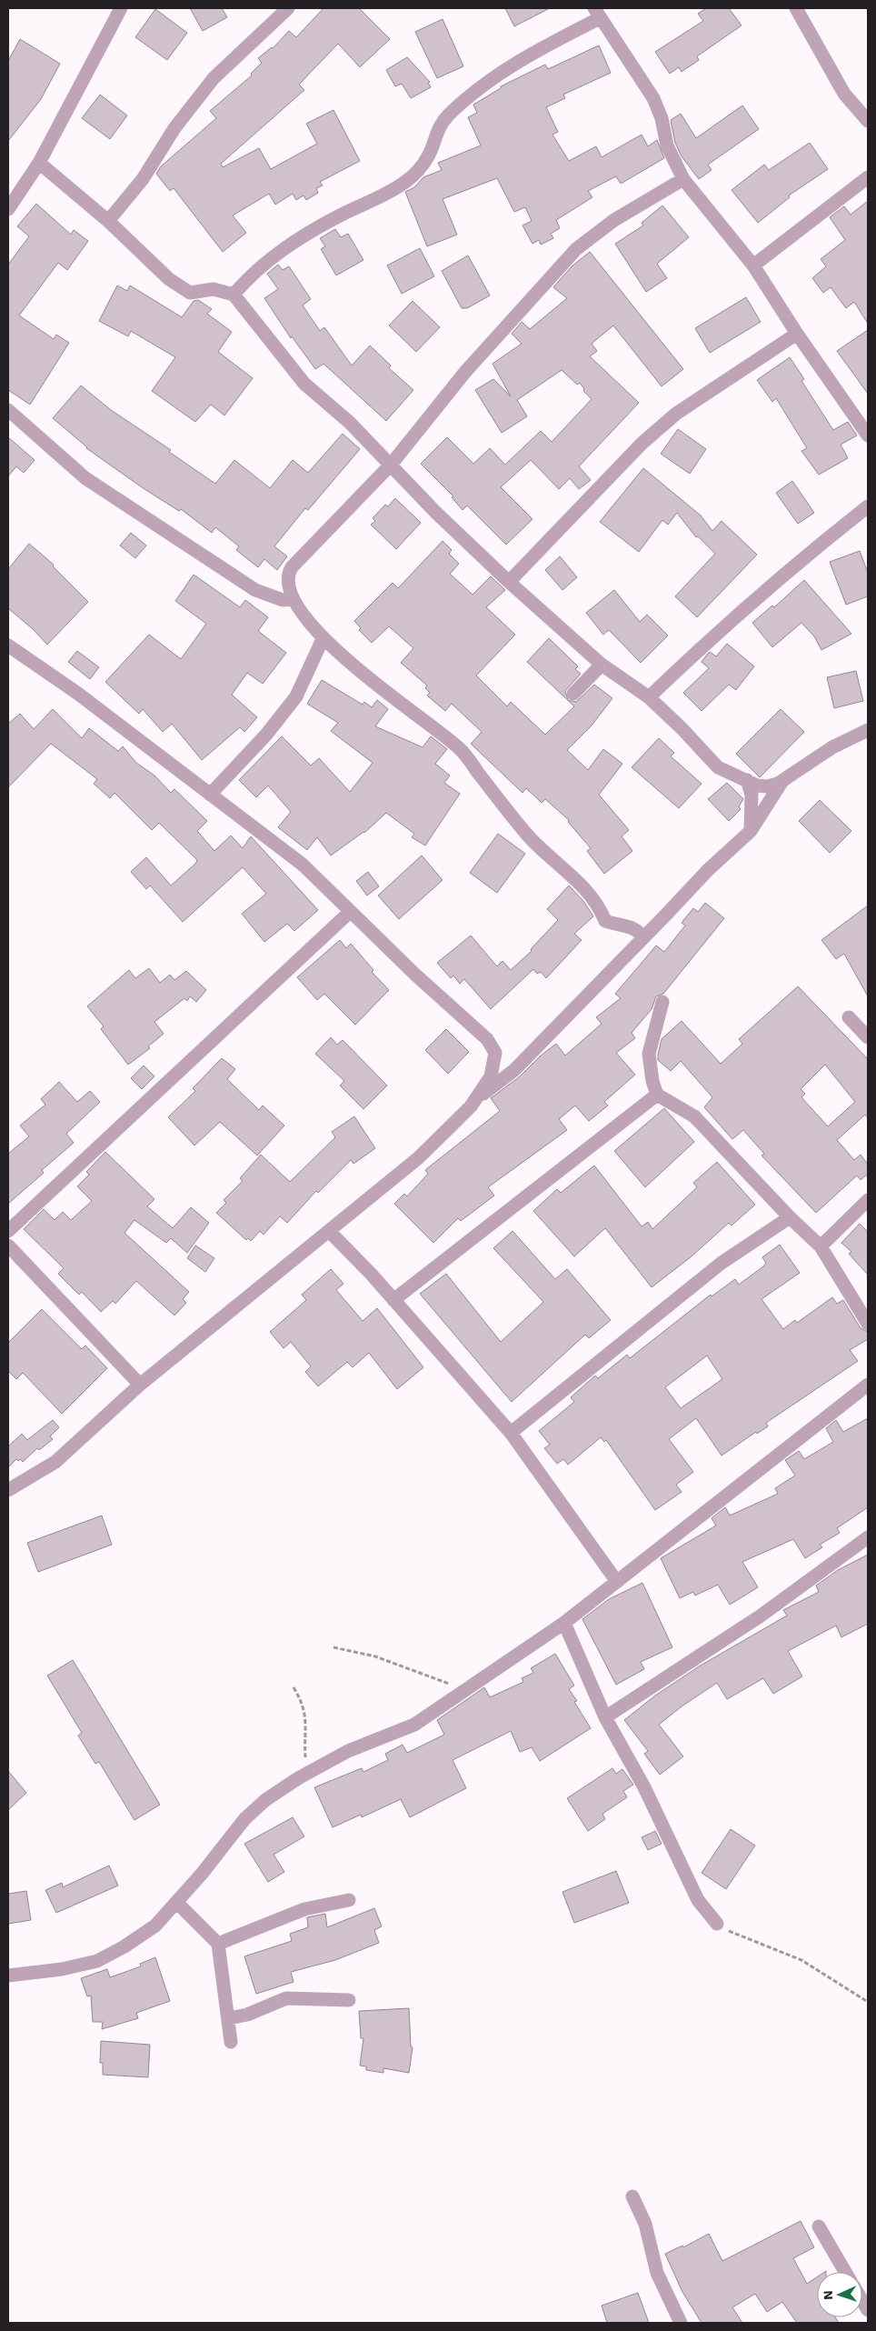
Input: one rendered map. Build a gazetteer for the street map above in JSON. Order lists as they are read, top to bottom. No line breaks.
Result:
{"north":"left"}
